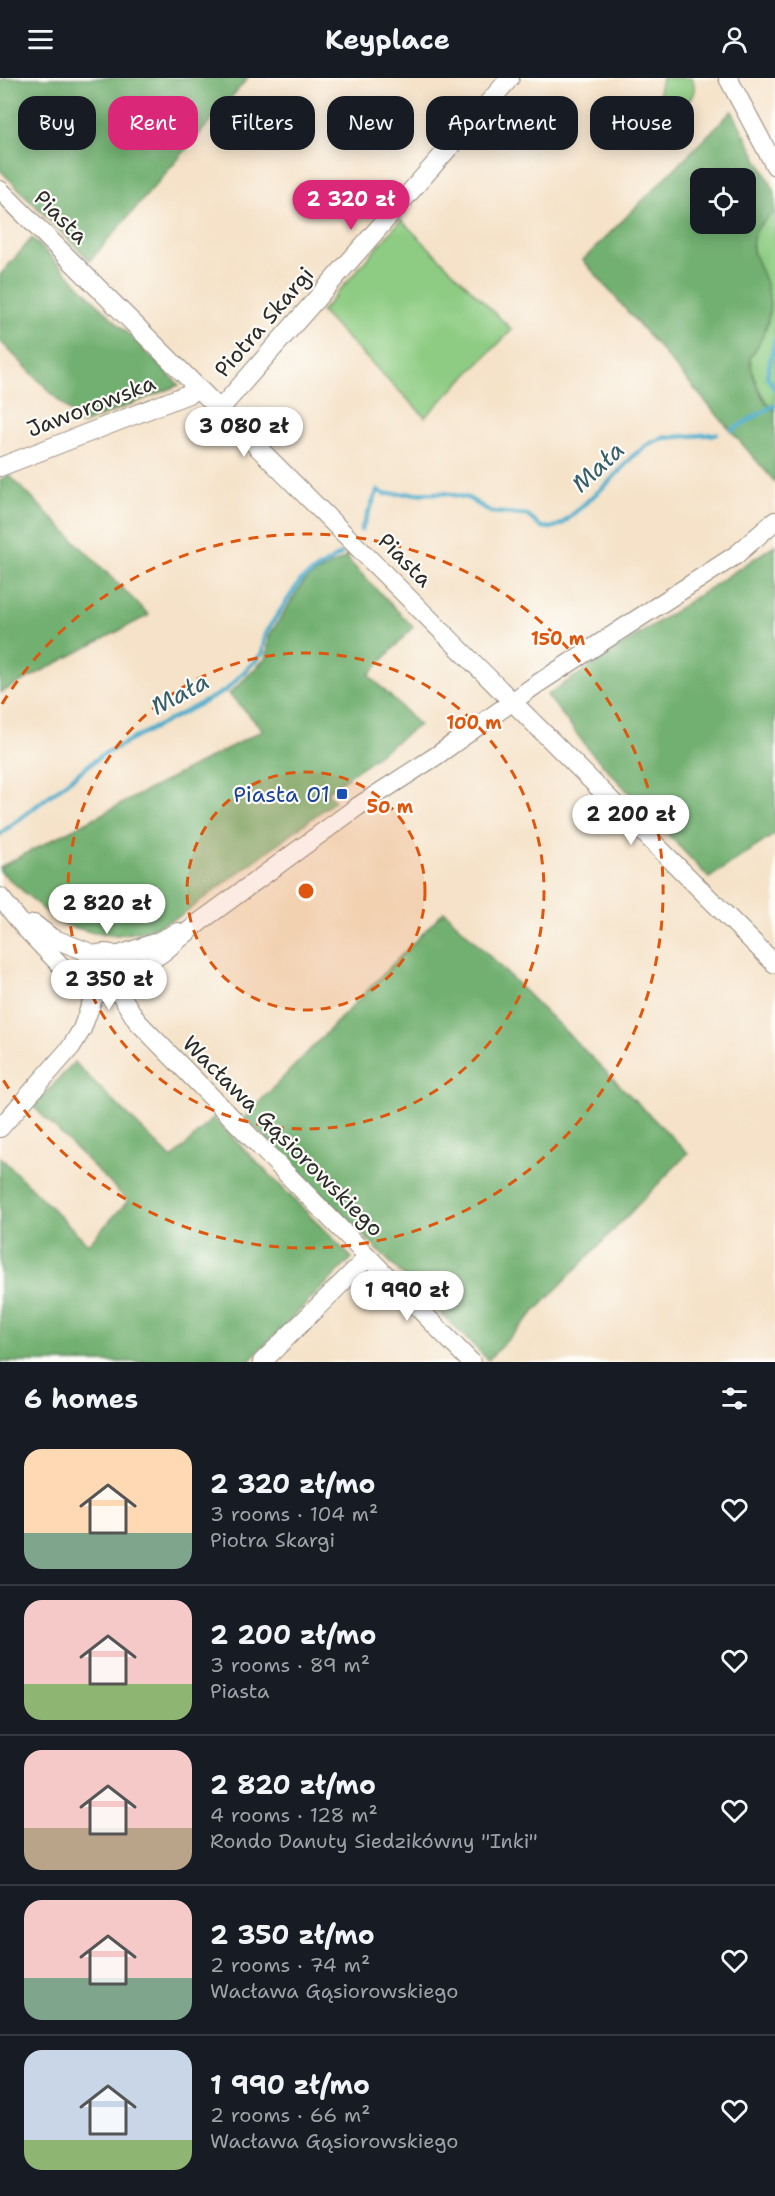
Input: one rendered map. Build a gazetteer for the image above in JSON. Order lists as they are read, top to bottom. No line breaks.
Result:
{"streets":{"street":["Piasta","Piotra Skargi","Jaworowska","Wacława Gąsiorowskiego"]},"crossings":[["Piasta","Piotra Skargi"],["Piasta","Jaworowska"]],"water":["Mała"],"places":{"transit":["Piasta 01"]},"page":{"header":"Keyplace","chip":["Buy","Rent","Filters","New","Apartment","House"],"price":["2 320 zł","3 080 zł","2 200 zł","2 820 zł","2 350 zł","1 990 zł"],"heading":"6 homes","list":[{"name":"2 320 zł/mo","note":"3 rooms · 104 m² · Piotra Skargi"},{"name":"2 200 zł/mo","note":"3 rooms · 89 m² · Piasta"},{"name":"2 820 zł/mo","note":"4 rooms · 128 m² · Rondo Danuty Siedzikówny \"Inki\""},{"name":"2 350 zł/mo","note":"2 rooms · 74 m² · Wacława Gąsiorowskiego"},{"name":"1 990 zł/mo","note":"2 rooms · 66 m² · Wacława Gąsiorowskiego"}]},"rings":["150 m","100 m","50 m"]}
